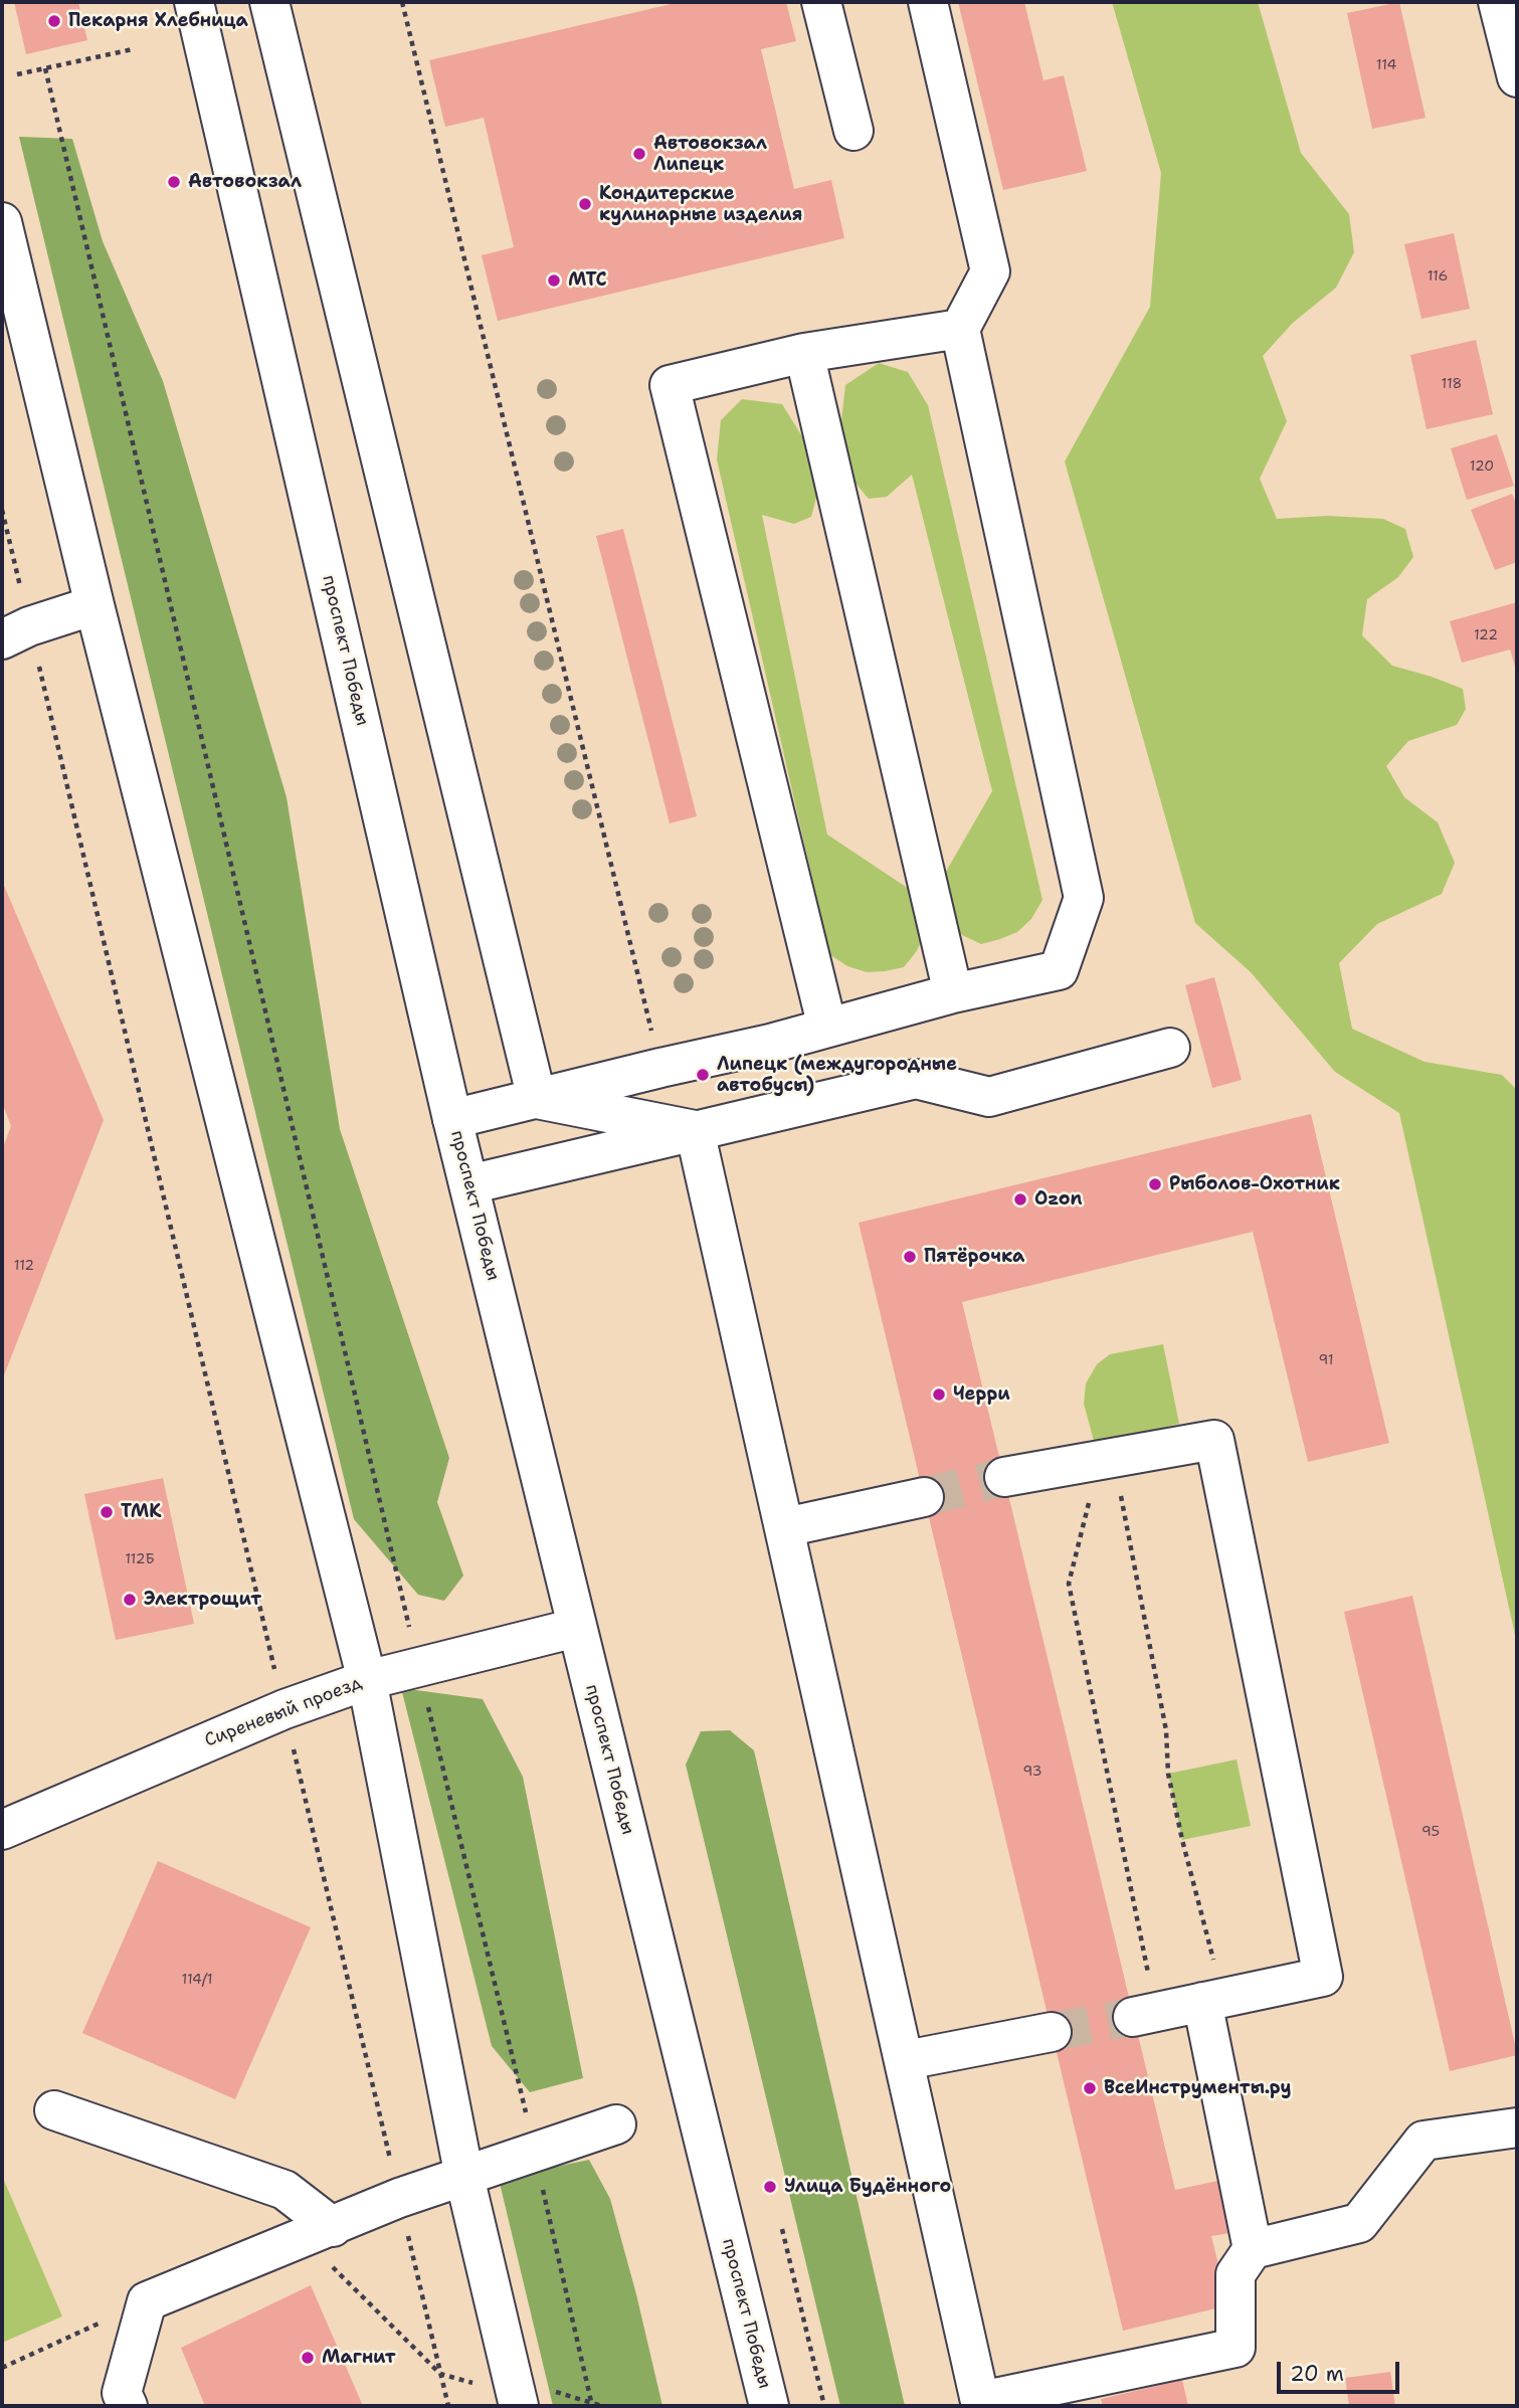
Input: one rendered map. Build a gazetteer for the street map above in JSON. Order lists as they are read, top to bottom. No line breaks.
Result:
{"streets":{"main road":["проспект Победы","Сиреневый проезд"]},"crossings":[["проспект Победы","Сиреневый проезд"]],"places":["Пекарня Хлебница","Автовокзал Липецк","Автовокзал","Кондитерские кулинарные изделия","МТС","Липецк (междугородные автобусы)","Рыболов-Охотник","Ozon","Пятёрочка","Черри","ТМК","Электрощит","ВсеИнструменты.ру","Улица Будённого","Магнит"],"house_numbers":["114","116","118","120","122","112","91","112Б","93","95","114/1"],"scale_bar":"20 m"}
